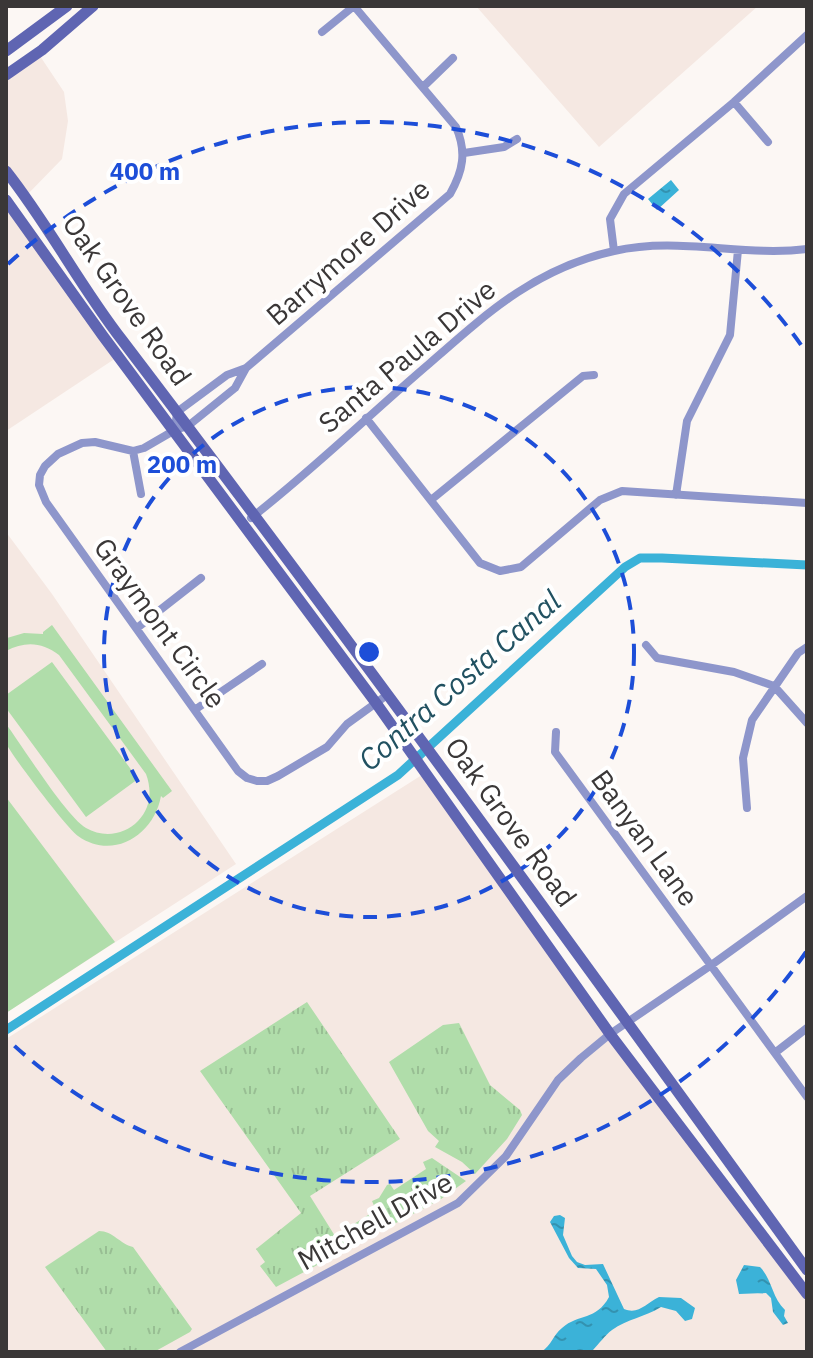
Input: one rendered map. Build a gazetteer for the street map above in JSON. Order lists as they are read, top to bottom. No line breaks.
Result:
{"streets":{"main road":["Oak Grove Road"],"street":["Barrymore Drive","Santa Paula Drive","Graymont Circle","Banyan Lane","Mitchell Drive"]},"crossings":[["Barrymore Drive","Oak Grove Road"],["Oak Grove Road","Santa Paula Drive"],["Oak Grove Road","Graymont Circle"],["Oak Grove Road","Mitchell Drive"],["Banyan Lane","Mitchell Drive"]],"water":["Contra Costa Canal"],"rings":["400 m","200 m"]}
